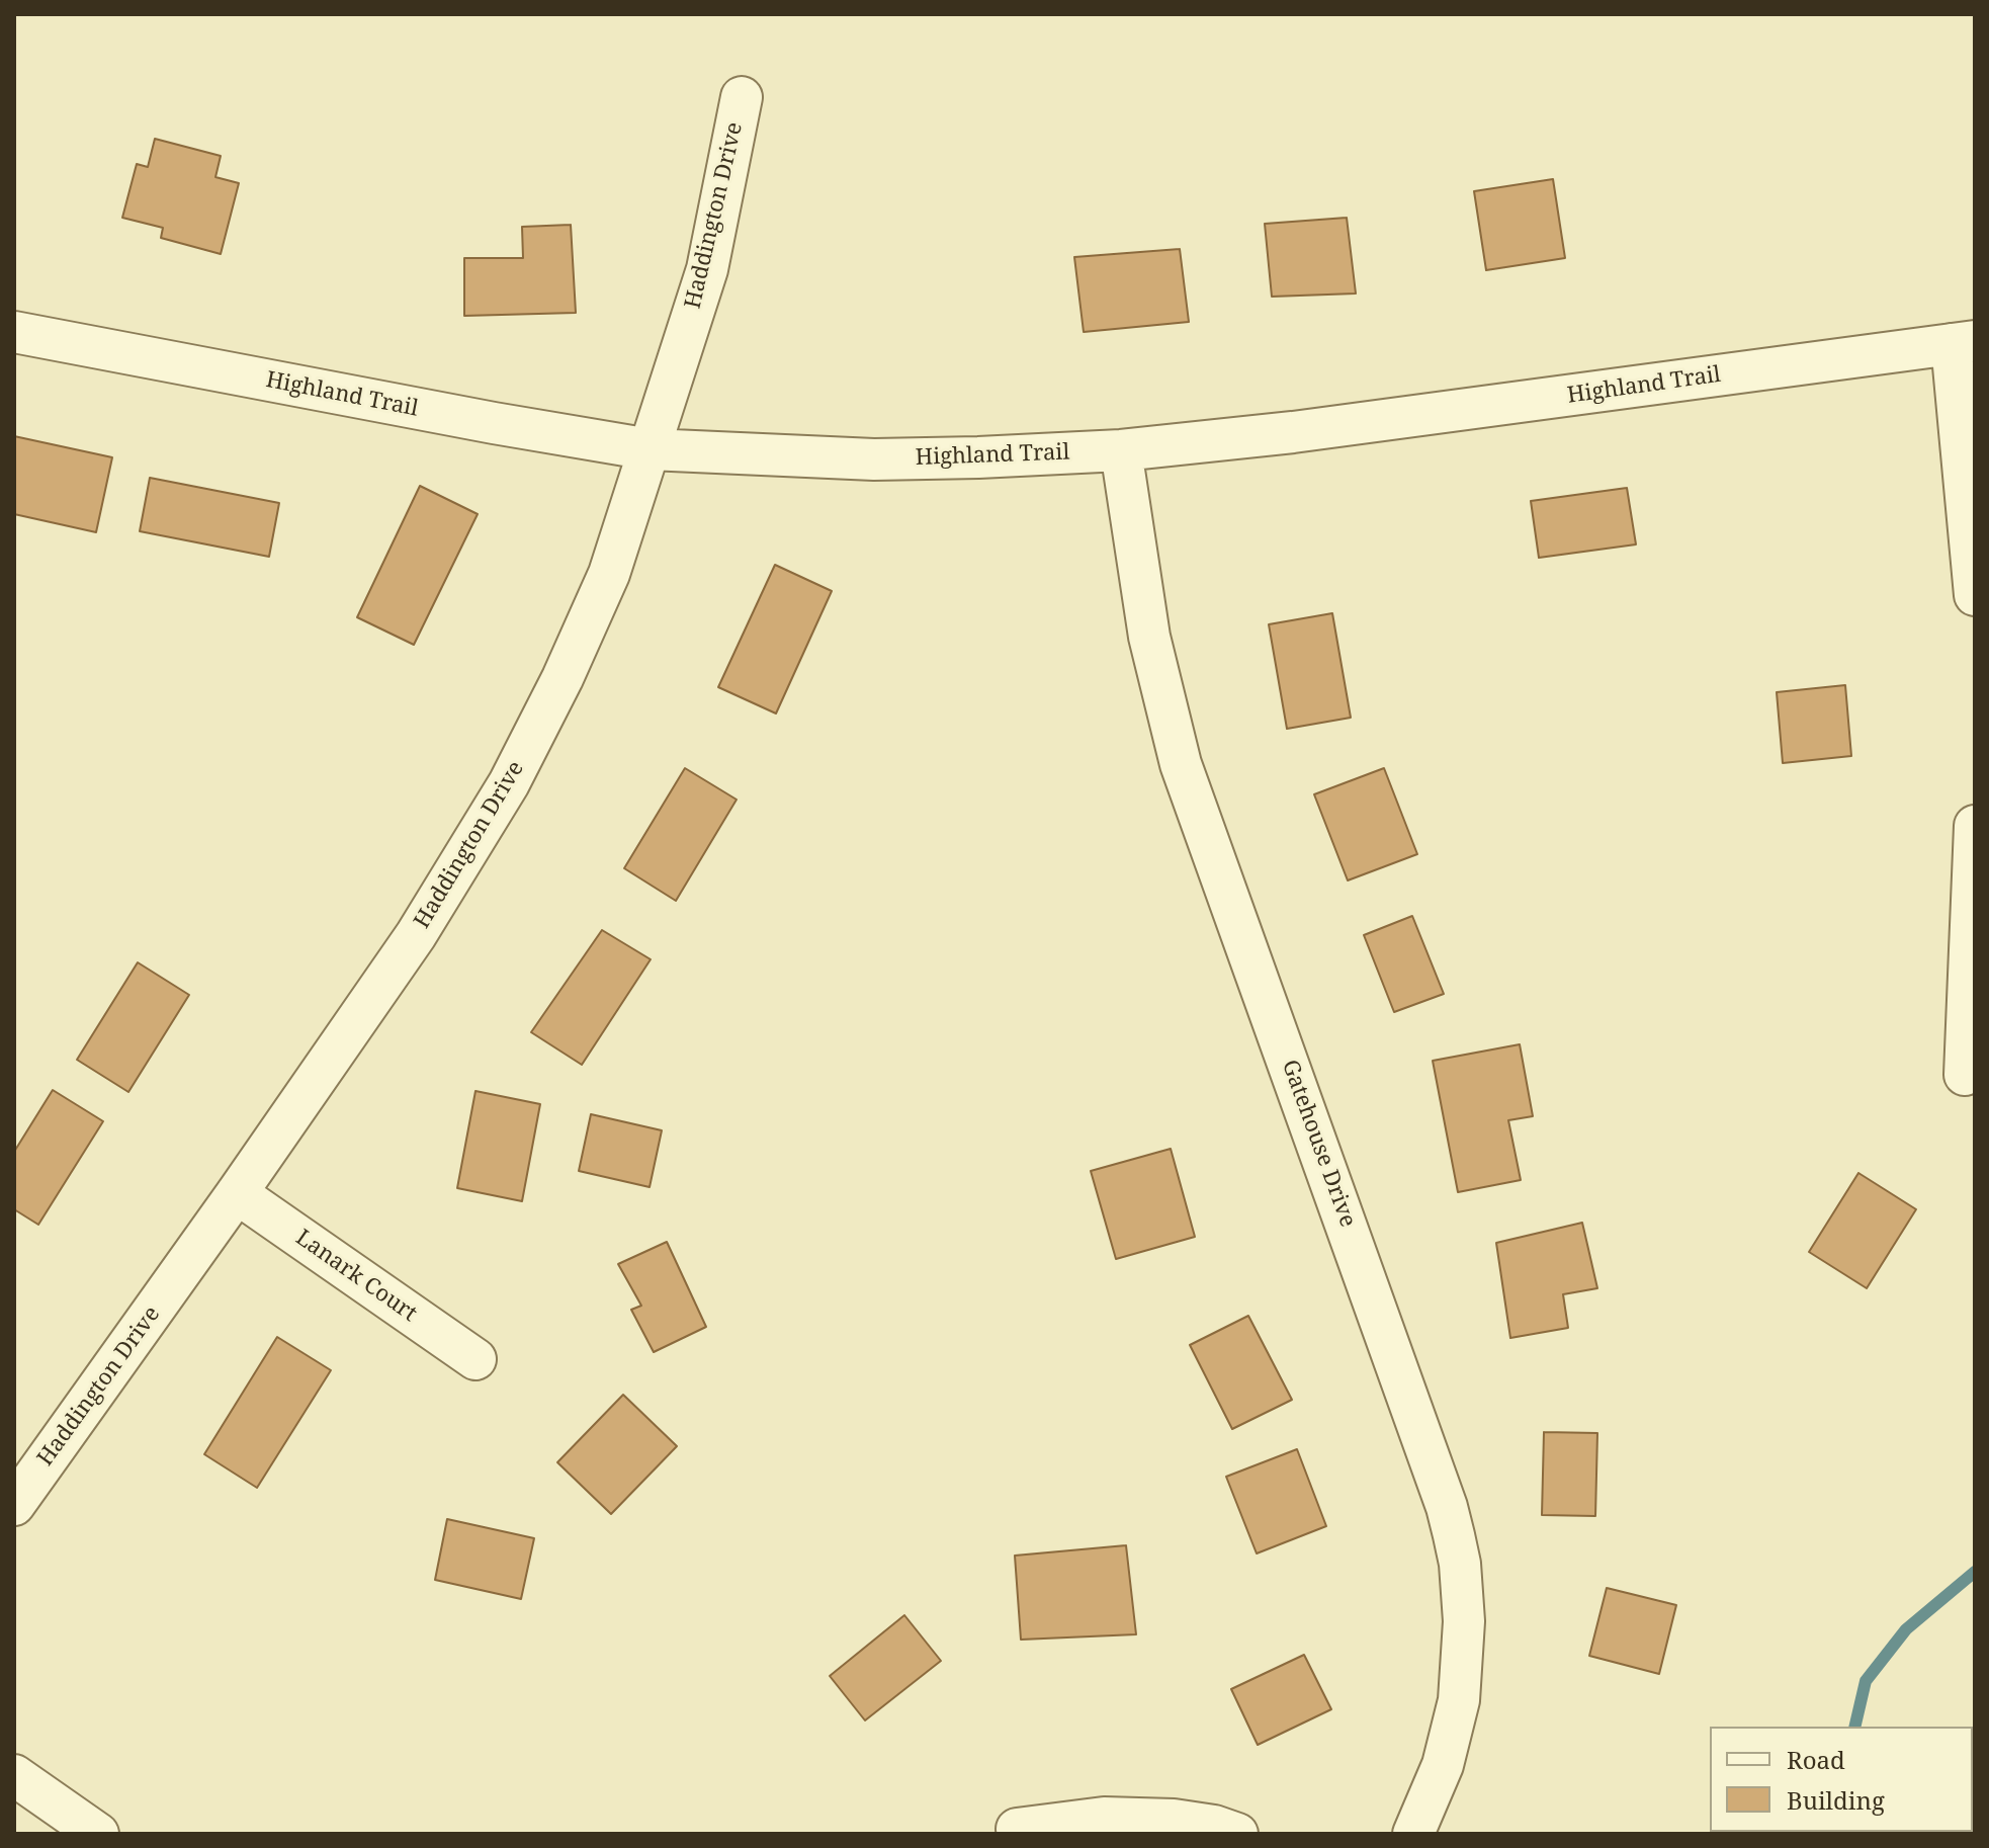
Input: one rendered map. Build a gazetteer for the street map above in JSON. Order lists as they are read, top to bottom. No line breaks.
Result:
{"streets":{"street":["Haddington Drive","Highland Trail","Gatehouse Drive","Lanark Court"]},"crossings":[["Haddington Drive","Highland Trail"],["Haddington Drive","Lanark Court"],["Highland Trail","Gatehouse Drive"]],"legend":["Road","Building"]}
